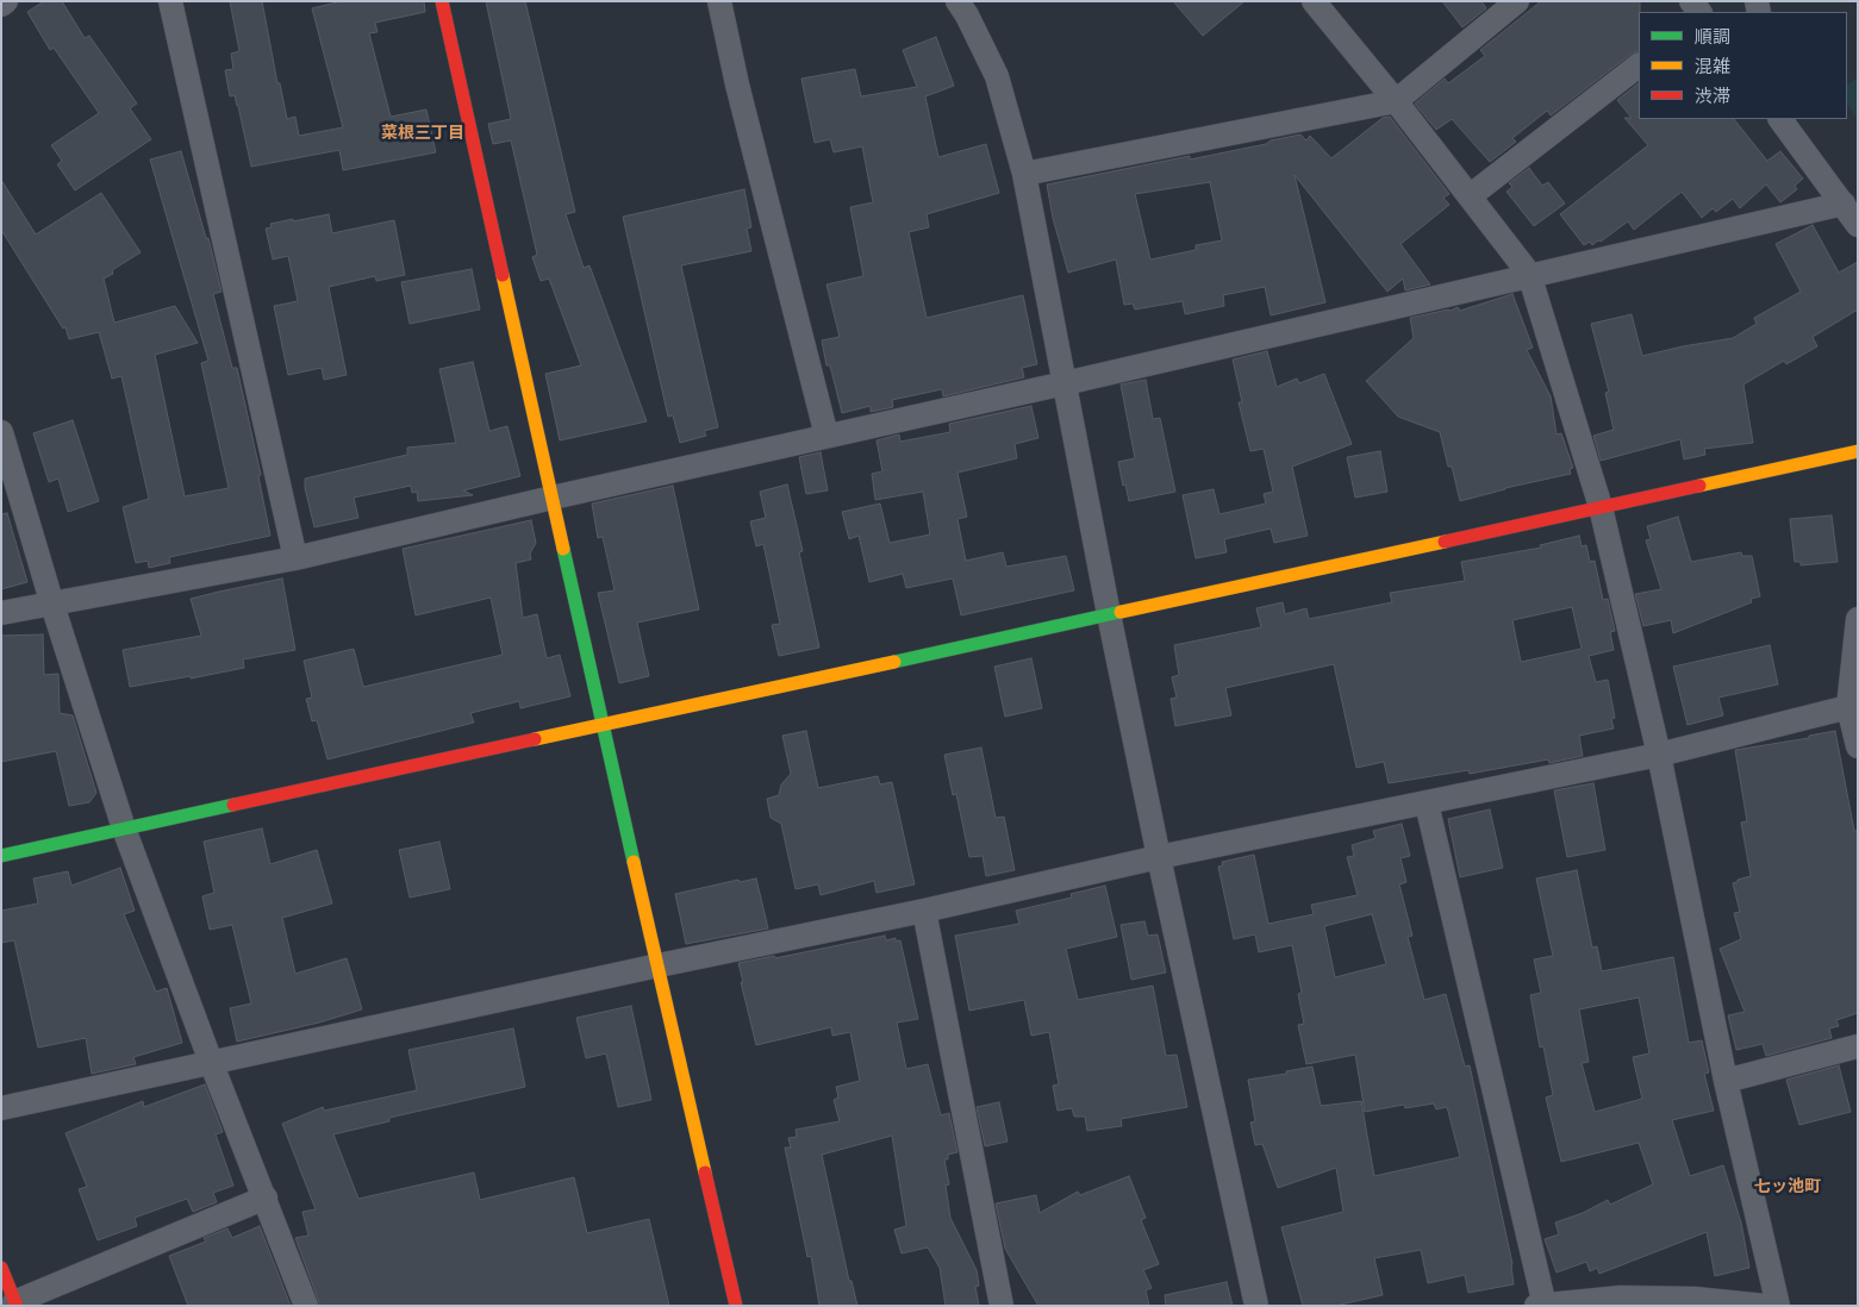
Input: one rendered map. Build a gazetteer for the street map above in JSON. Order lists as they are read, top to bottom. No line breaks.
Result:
{"districts":["菜根三丁目","七ッ池町"],"legend":["順調","混雑","渋滞"]}
